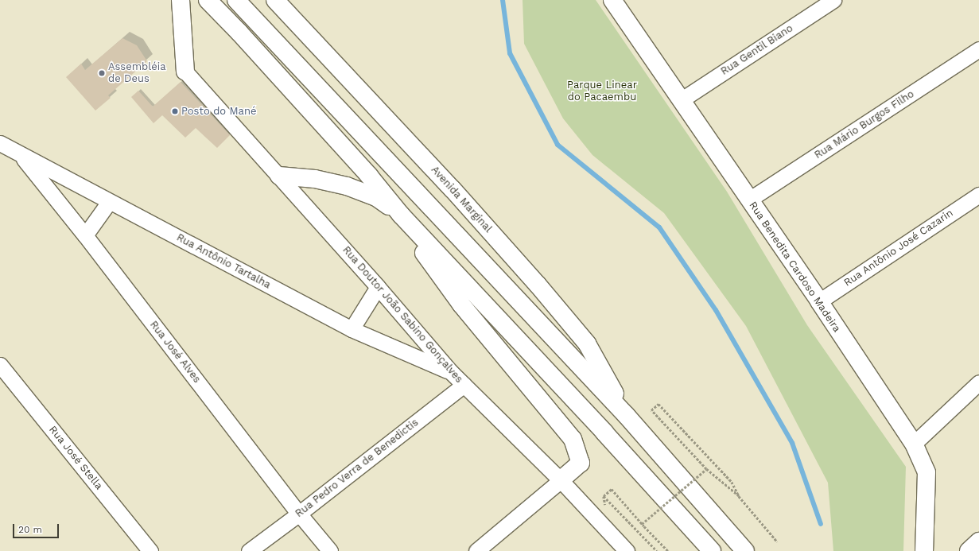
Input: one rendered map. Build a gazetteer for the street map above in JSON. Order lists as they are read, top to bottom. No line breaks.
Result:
{"streets":{"main road":["Avenida Marginal","Rua Benedita Cardoso Madeira"],"street":["Rua Gentil Biano","Rua Mário Burgos Filho","Rua Antônio José Cazarin","Rua Antônio Tartalha","Rua Doutor João Sabino Gonçalves","Rua José Alves","Rua José Stella","Rua Pedro Verra de Benedictis"]},"crossings":[["Rua Gentil Biano","Rua Benedita Cardoso Madeira"],["Rua Mário Burgos Filho","Rua Benedita Cardoso Madeira"],["Rua Antônio José Cazarin","Rua Benedita Cardoso Madeira"],["Rua Antônio Tartalha","Rua Doutor João Sabino Gonçalves"],["Rua Antônio Tartalha","Rua José Alves"],["Rua Doutor João Sabino Gonçalves","Rua Pedro Verra de Benedictis"],["Rua José Alves","Rua Pedro Verra de Benedictis"]],"parks":["Parque Linear do Pacaembu"],"places":["Assembléia de Deus","Posto do Mané"],"scale_bar":"20 m"}
